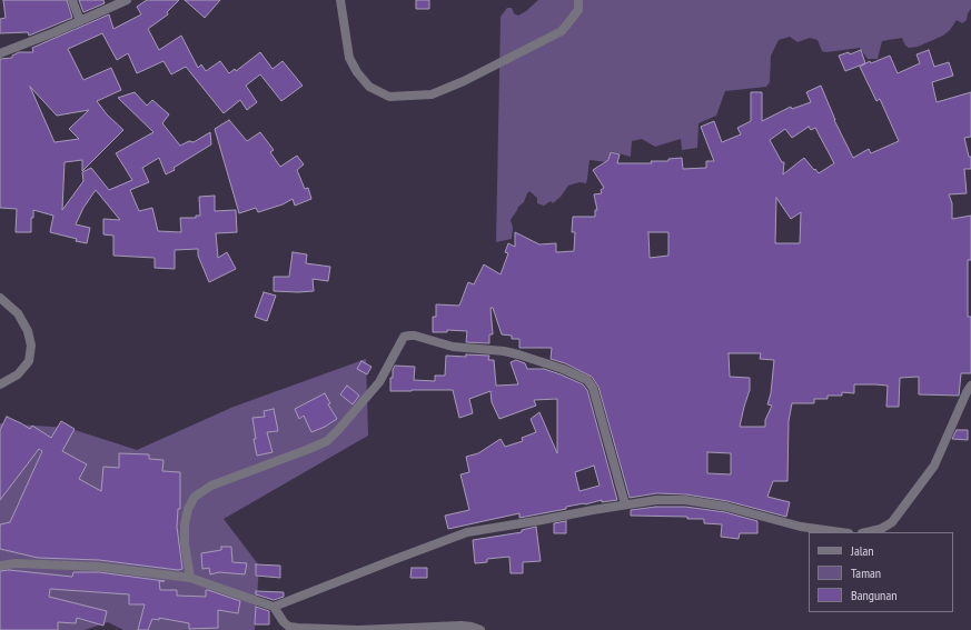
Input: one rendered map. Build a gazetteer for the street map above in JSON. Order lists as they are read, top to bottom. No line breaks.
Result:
{"legend":["Jalan","Taman","Bangunan"]}
